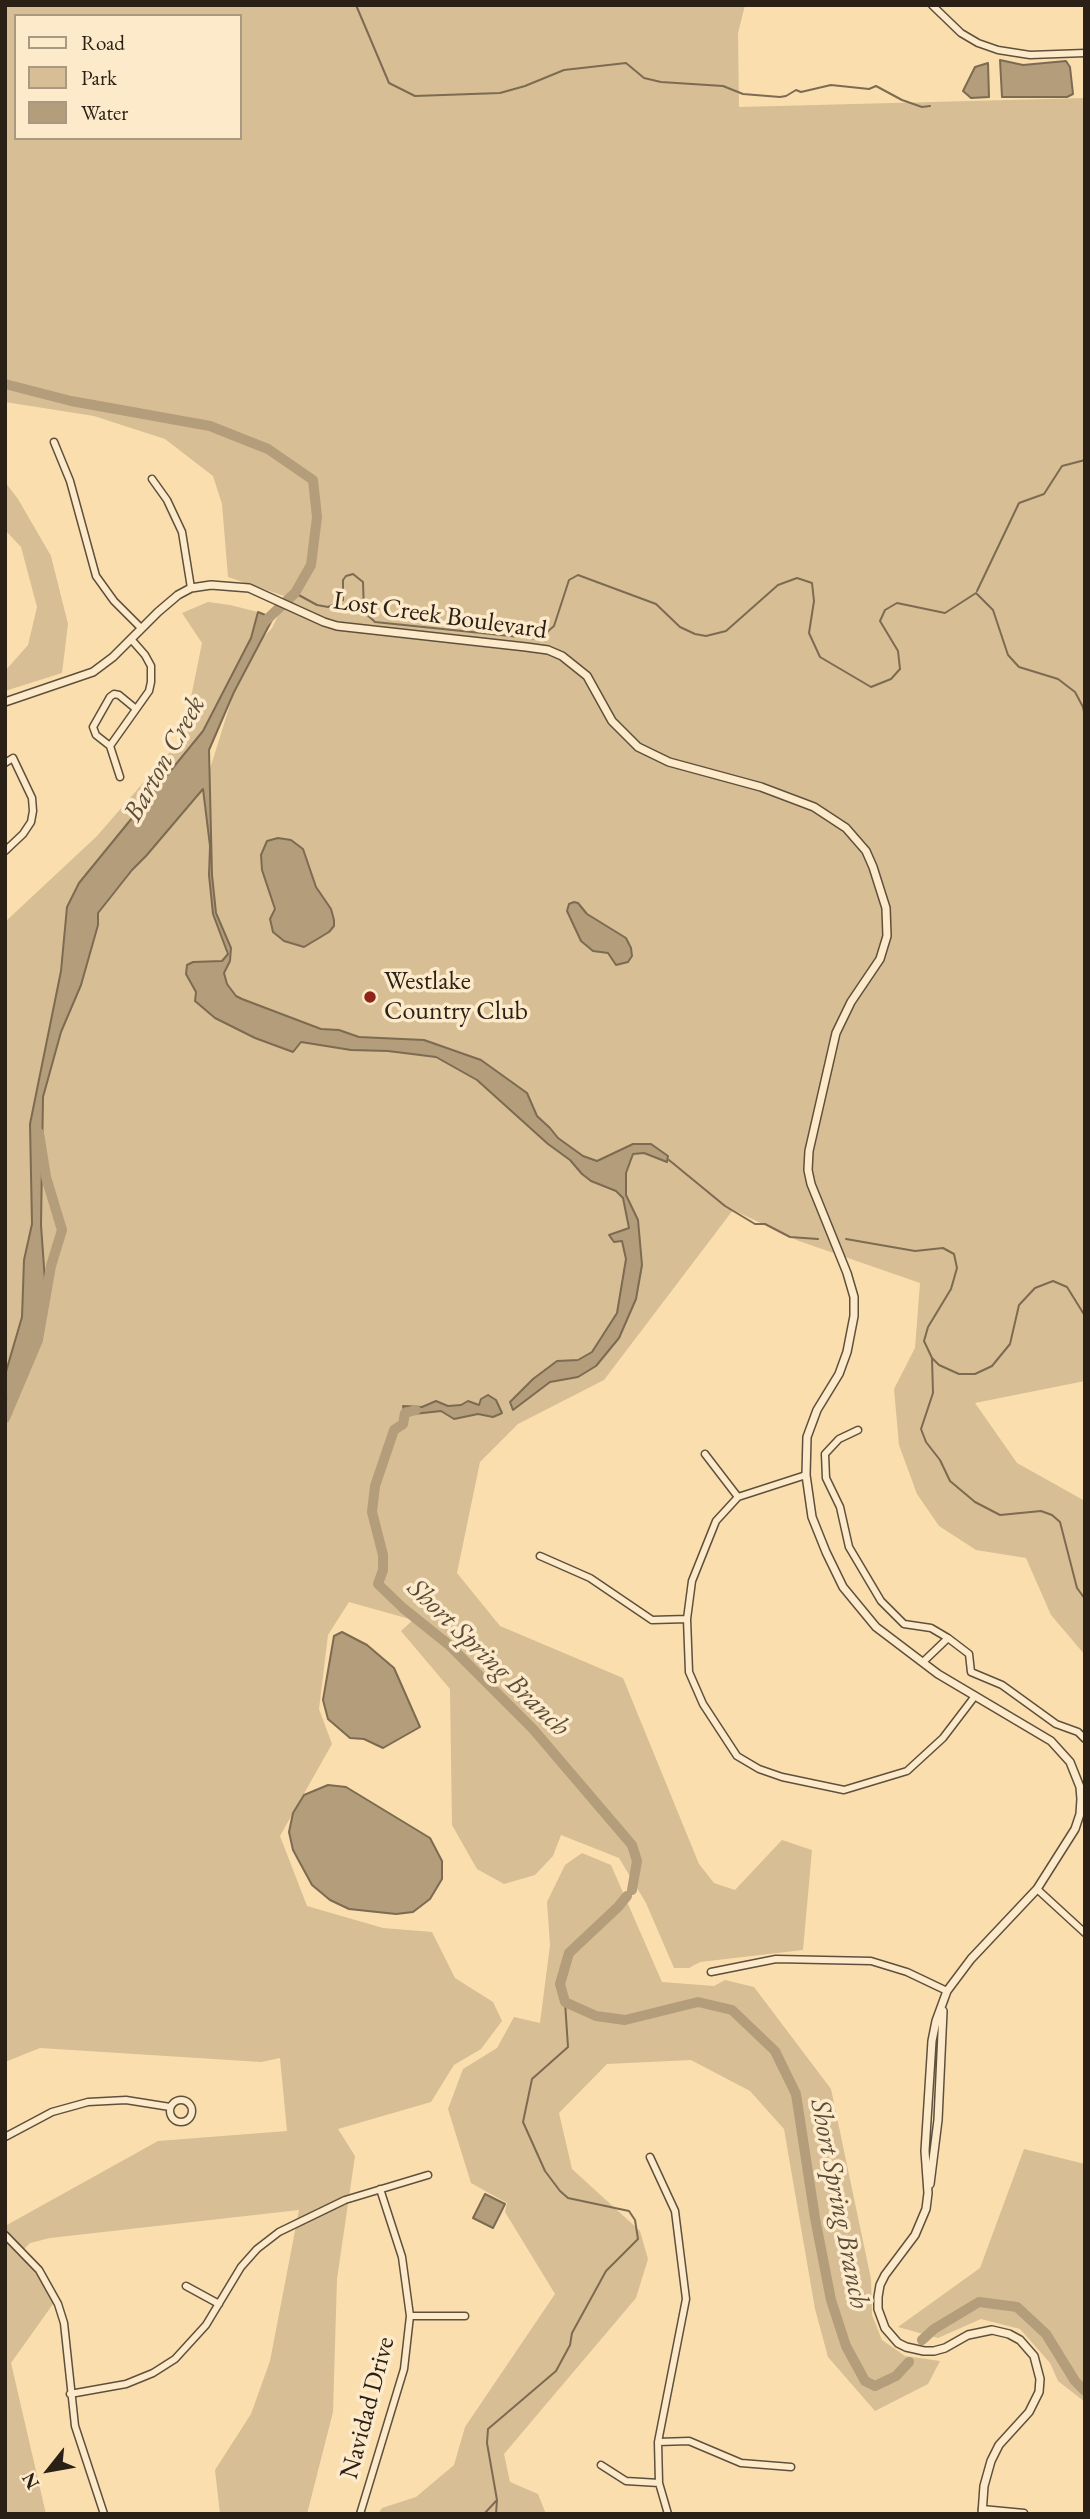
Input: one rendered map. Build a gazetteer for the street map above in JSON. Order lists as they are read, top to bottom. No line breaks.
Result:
{"streets":{"street":["Lost Creek Boulevard","Navidad Drive"]},"water":["Barton Creek","Short Spring Branch"],"places":["Westlake Country Club"],"legend":["Road","Park","Water"],"north":"bottom left"}
